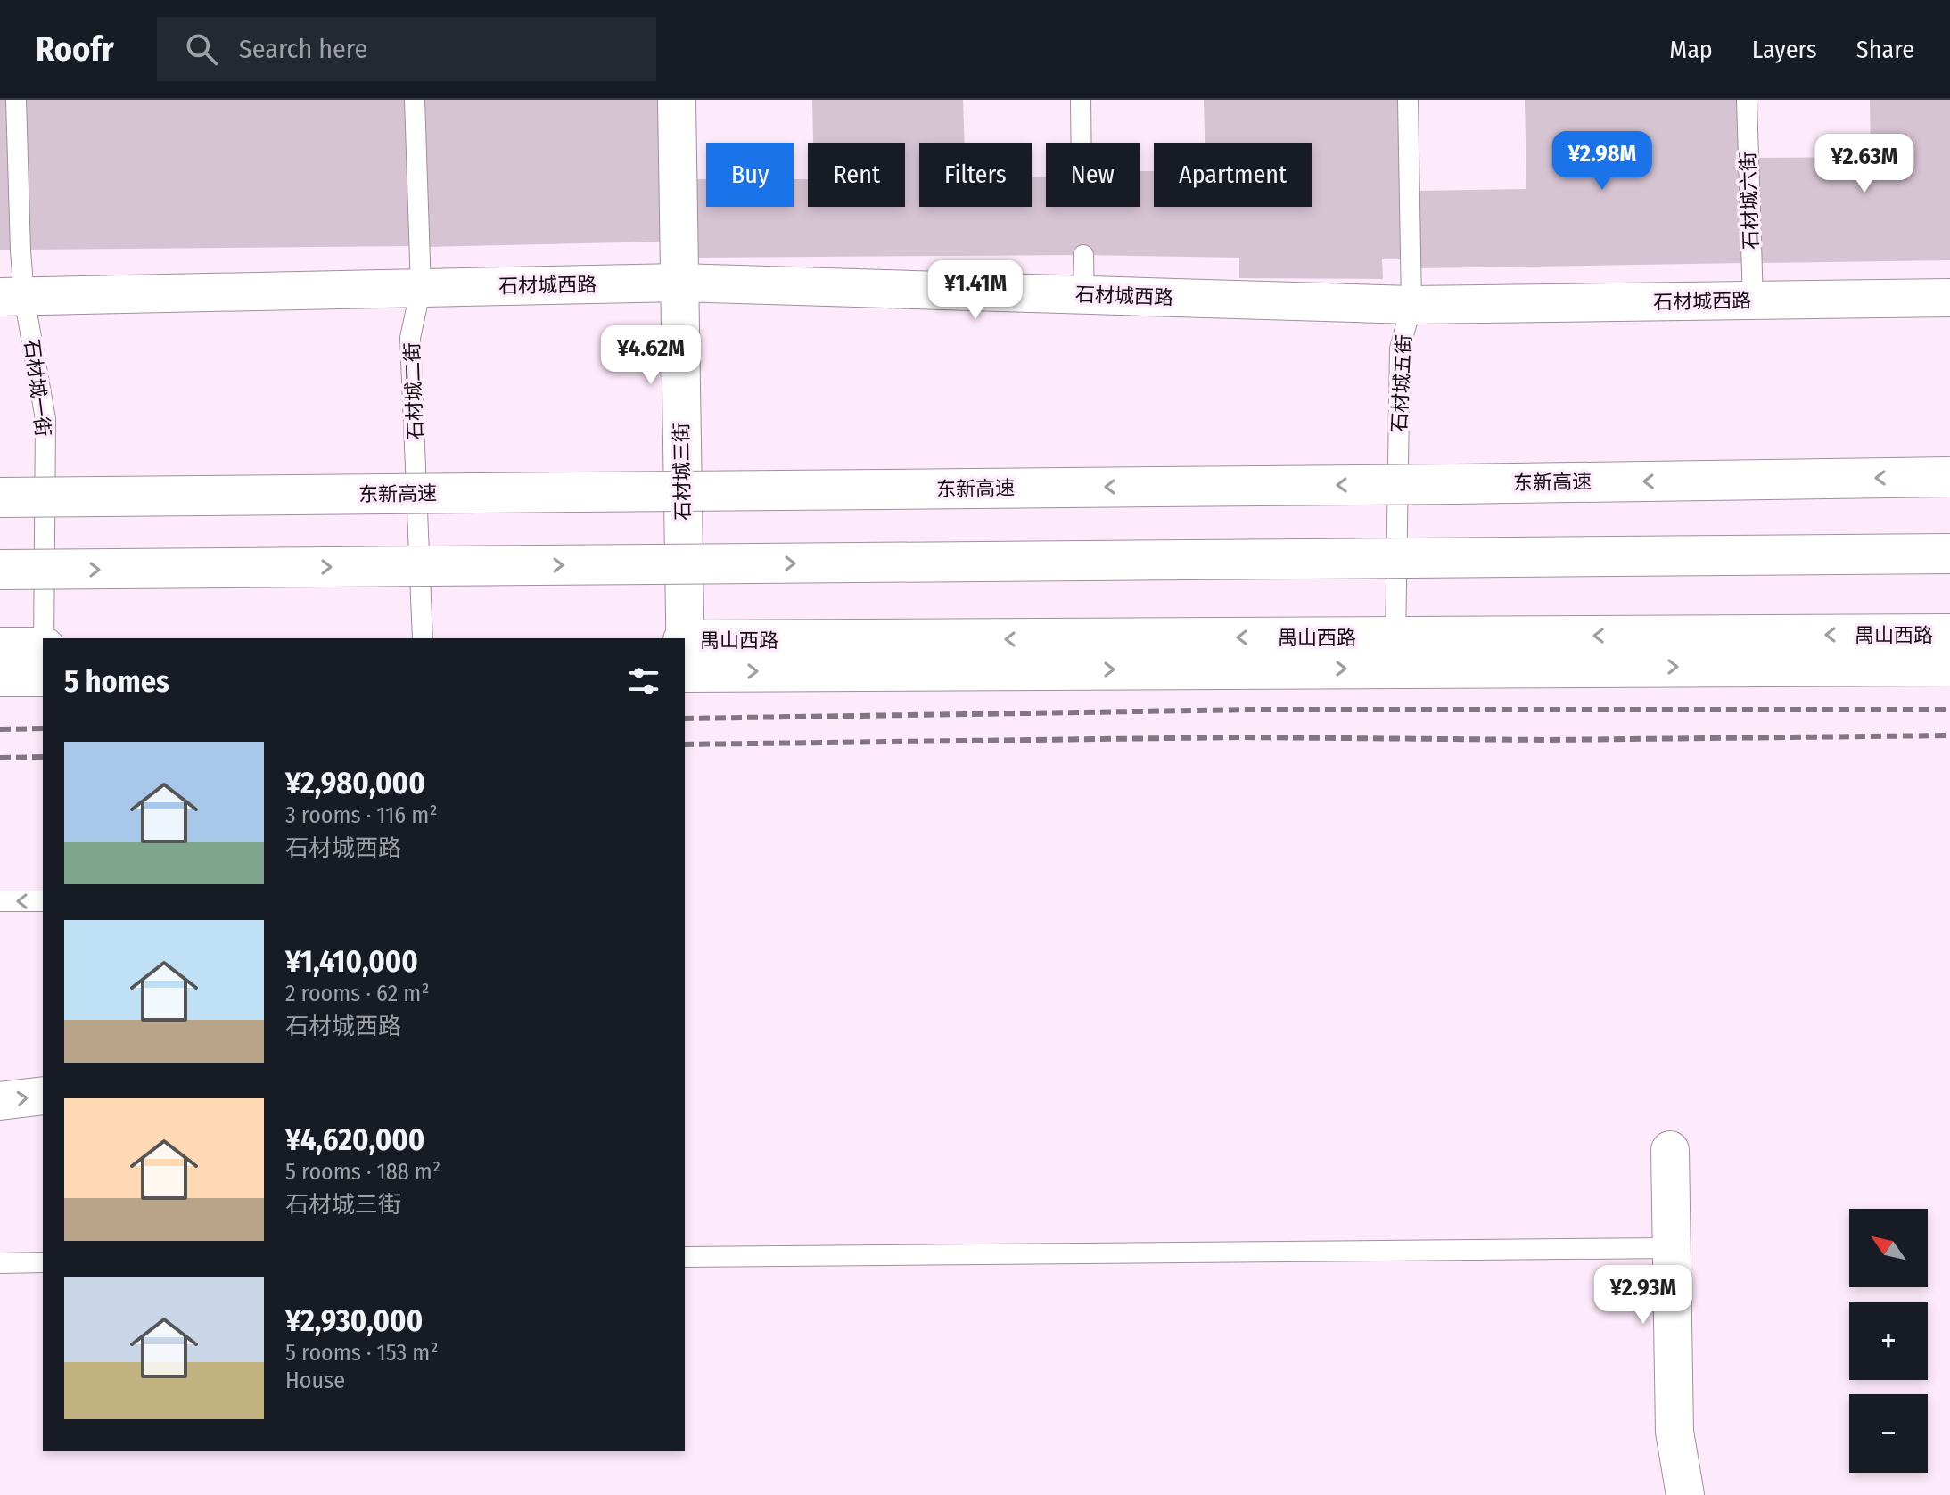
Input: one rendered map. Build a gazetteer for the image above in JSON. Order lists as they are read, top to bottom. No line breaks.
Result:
{"streets":{"main road":["东新高速","禺山西路"],"street":["石材城西路","石材城三街"],"lane":["石材城六街","石材城五街","石材城一街","石材城二街"]},"crossings":[["石材城六街","石材城西路"],["石材城西路","石材城五街"],["石材城西路","石材城一街"],["石材城西路","石材城二街"],["石材城西路","石材城三街"],["石材城五街","禺山西路"]],"north":"top left","page":{"header":"Roofr","search":"Search here","nav":["Map","Layers","Share"],"price":["¥2.98M","¥2.63M","¥1.41M","¥4.62M","¥2.93M"],"chip":["Buy","Rent","Filters","New","Apartment"],"heading":"5 homes","list":[{"name":"¥2,980,000","note":"3 rooms · 116 m² · 石材城西路"},{"name":"¥1,410,000","note":"2 rooms · 62 m² · 石材城西路"},{"name":"¥4,620,000","note":"5 rooms · 188 m² · 石材城三街"},{"name":"¥2,930,000","note":"5 rooms · 153 m² · House"}],"map_buttons":["+","−"]}}
